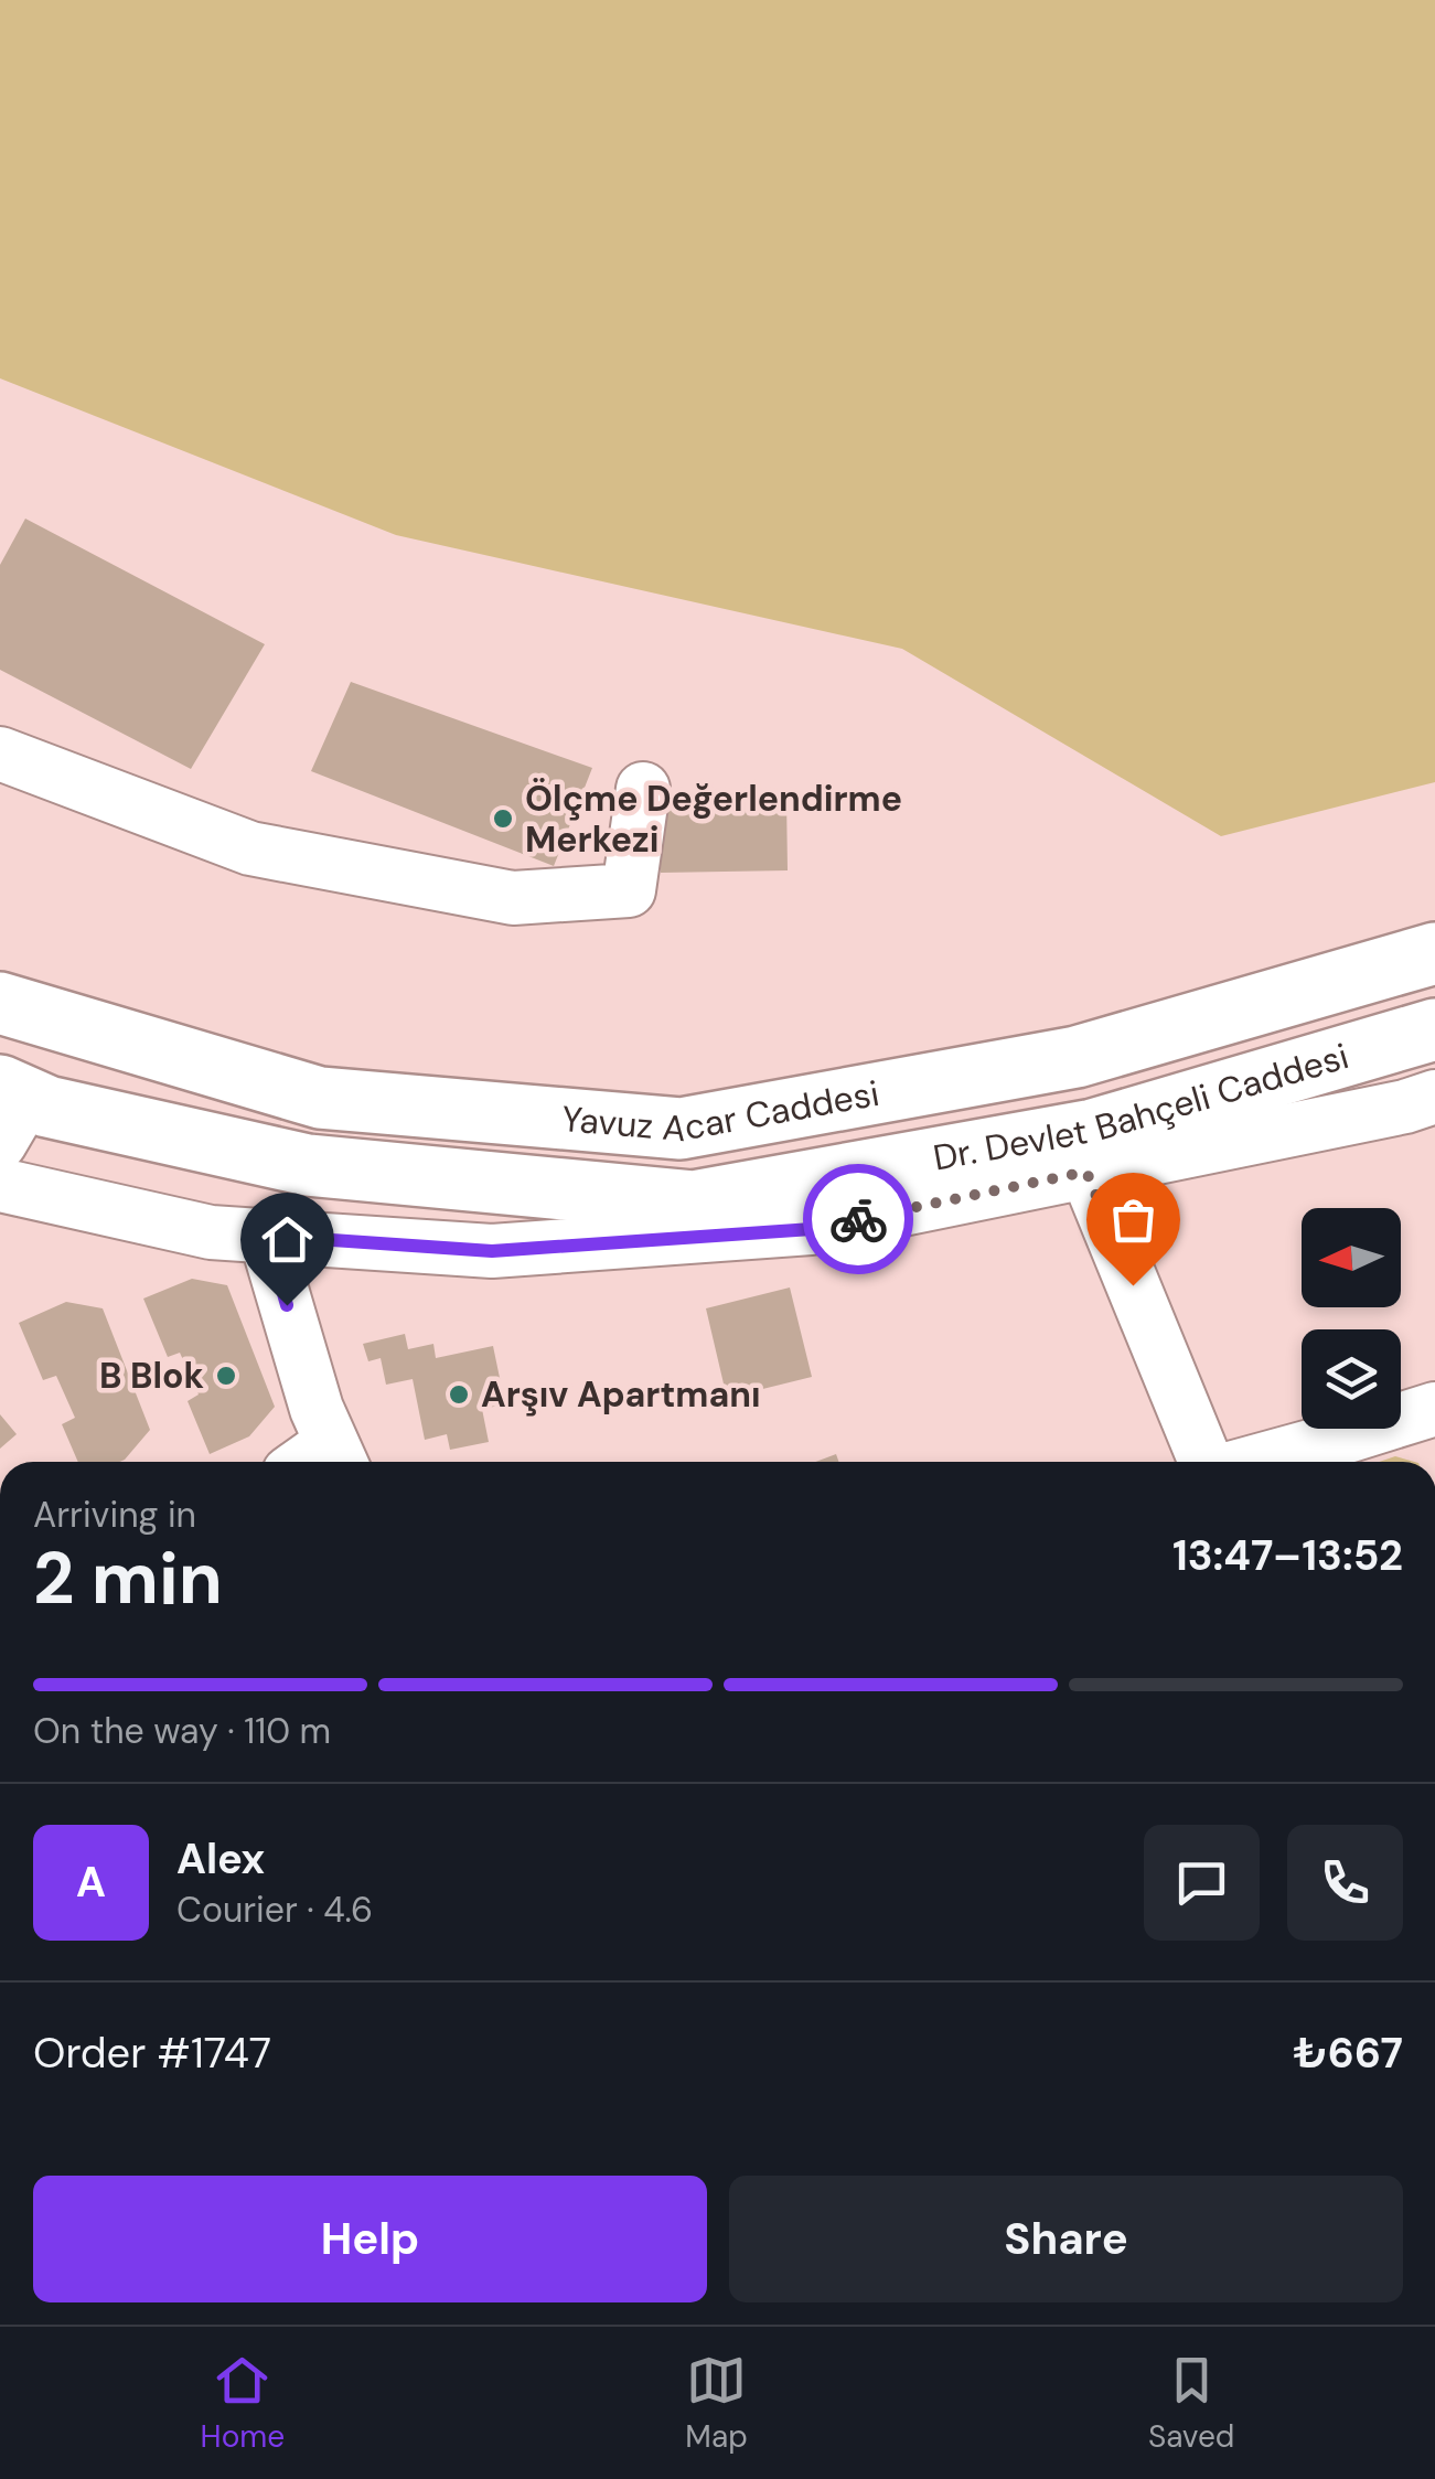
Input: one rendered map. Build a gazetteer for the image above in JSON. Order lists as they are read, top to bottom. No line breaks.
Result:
{"streets":{"main road":["Yavuz Acar Caddesi","Dr. Devlet Bahçeli Caddesi"]},"places":["Ölçme Değerlendirme Merkezi","B Blok","Arşıv Apartmanı"],"north":"left","page":{"heading":["2 min","Arriving in","13:47–13:52"],"panel":["Alex","Courier · 4.6","Order #1747","₺667"],"bar":"On the way · 110 m","round":"A","buttons":["Help","Share"],"tabs":["Home","Map","Saved"]}}
